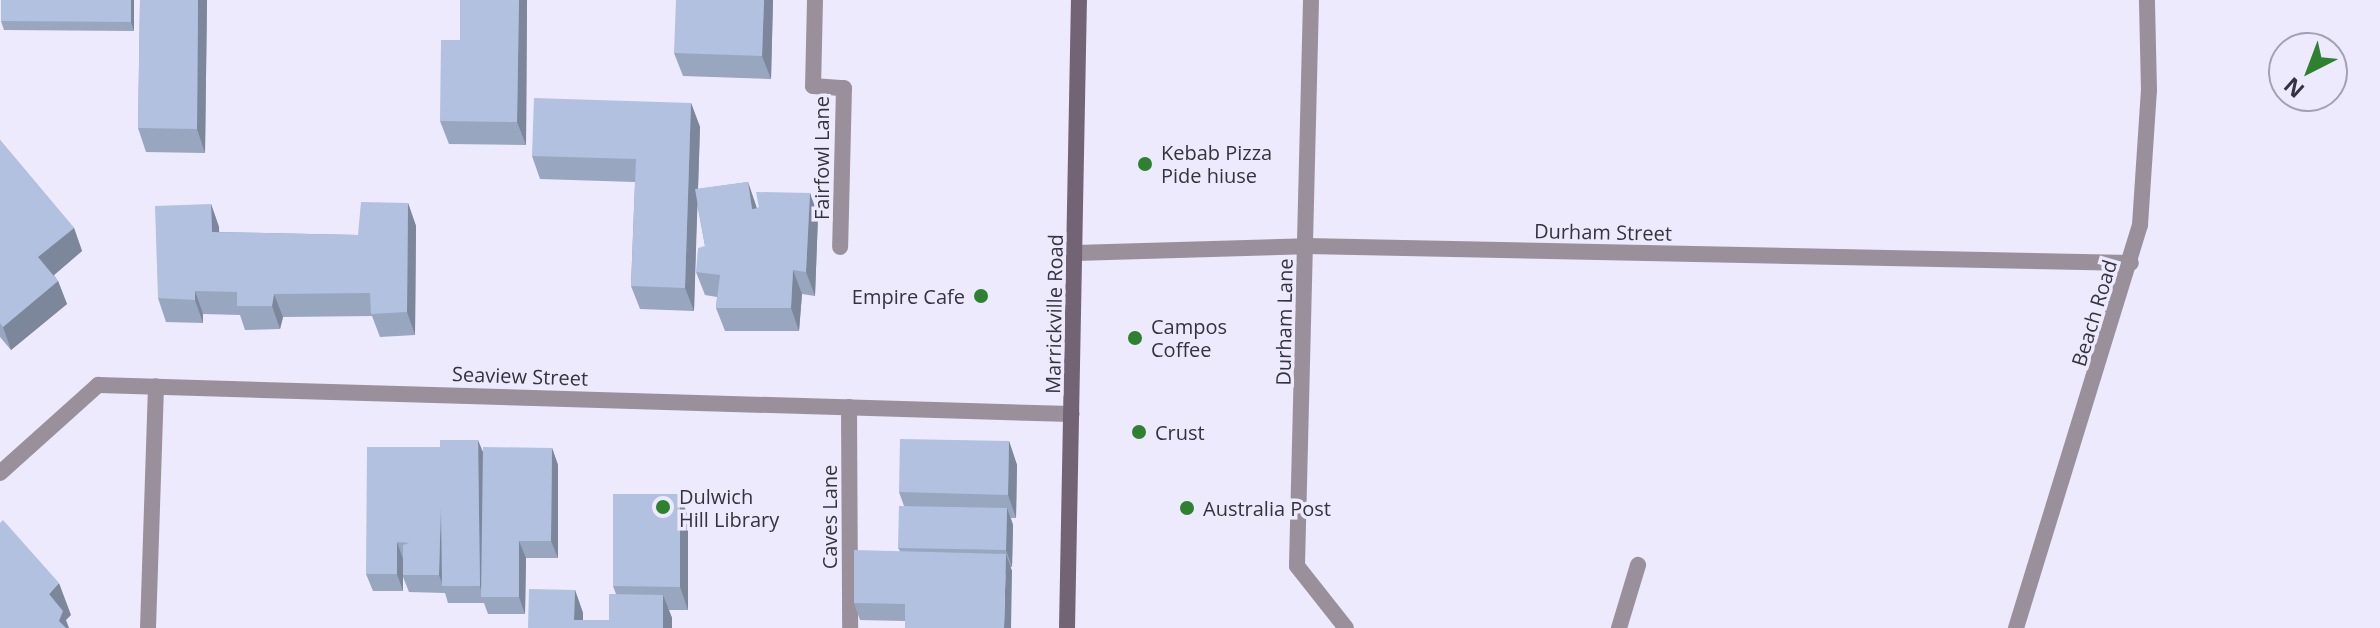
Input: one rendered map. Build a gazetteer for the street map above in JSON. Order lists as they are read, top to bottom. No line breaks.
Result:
{"streets":{"main road":["Marrickville Road"],"street":["Fairfowl Lane","Durham Street","Beach Road","Durham Lane","Seaview Street","Caves Lane"]},"crossings":[["Durham Street","Beach Road"],["Durham Street","Marrickville Road"],["Durham Street","Durham Lane"],["Marrickville Road","Seaview Street"],["Seaview Street","Caves Lane"]],"places":["Kebab Pizza Pide hiuse","Empire Cafe","Campos Coffee","Crust","Dulwich Hill Library","Australia Post"],"north":"bottom left"}
